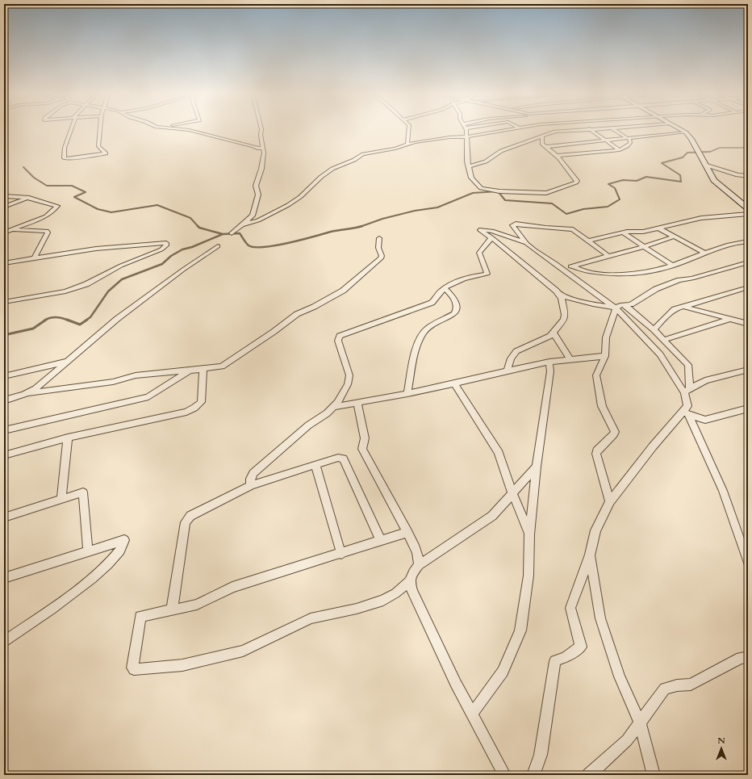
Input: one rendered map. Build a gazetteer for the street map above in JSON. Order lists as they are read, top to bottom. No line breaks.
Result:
{"north":"top"}
